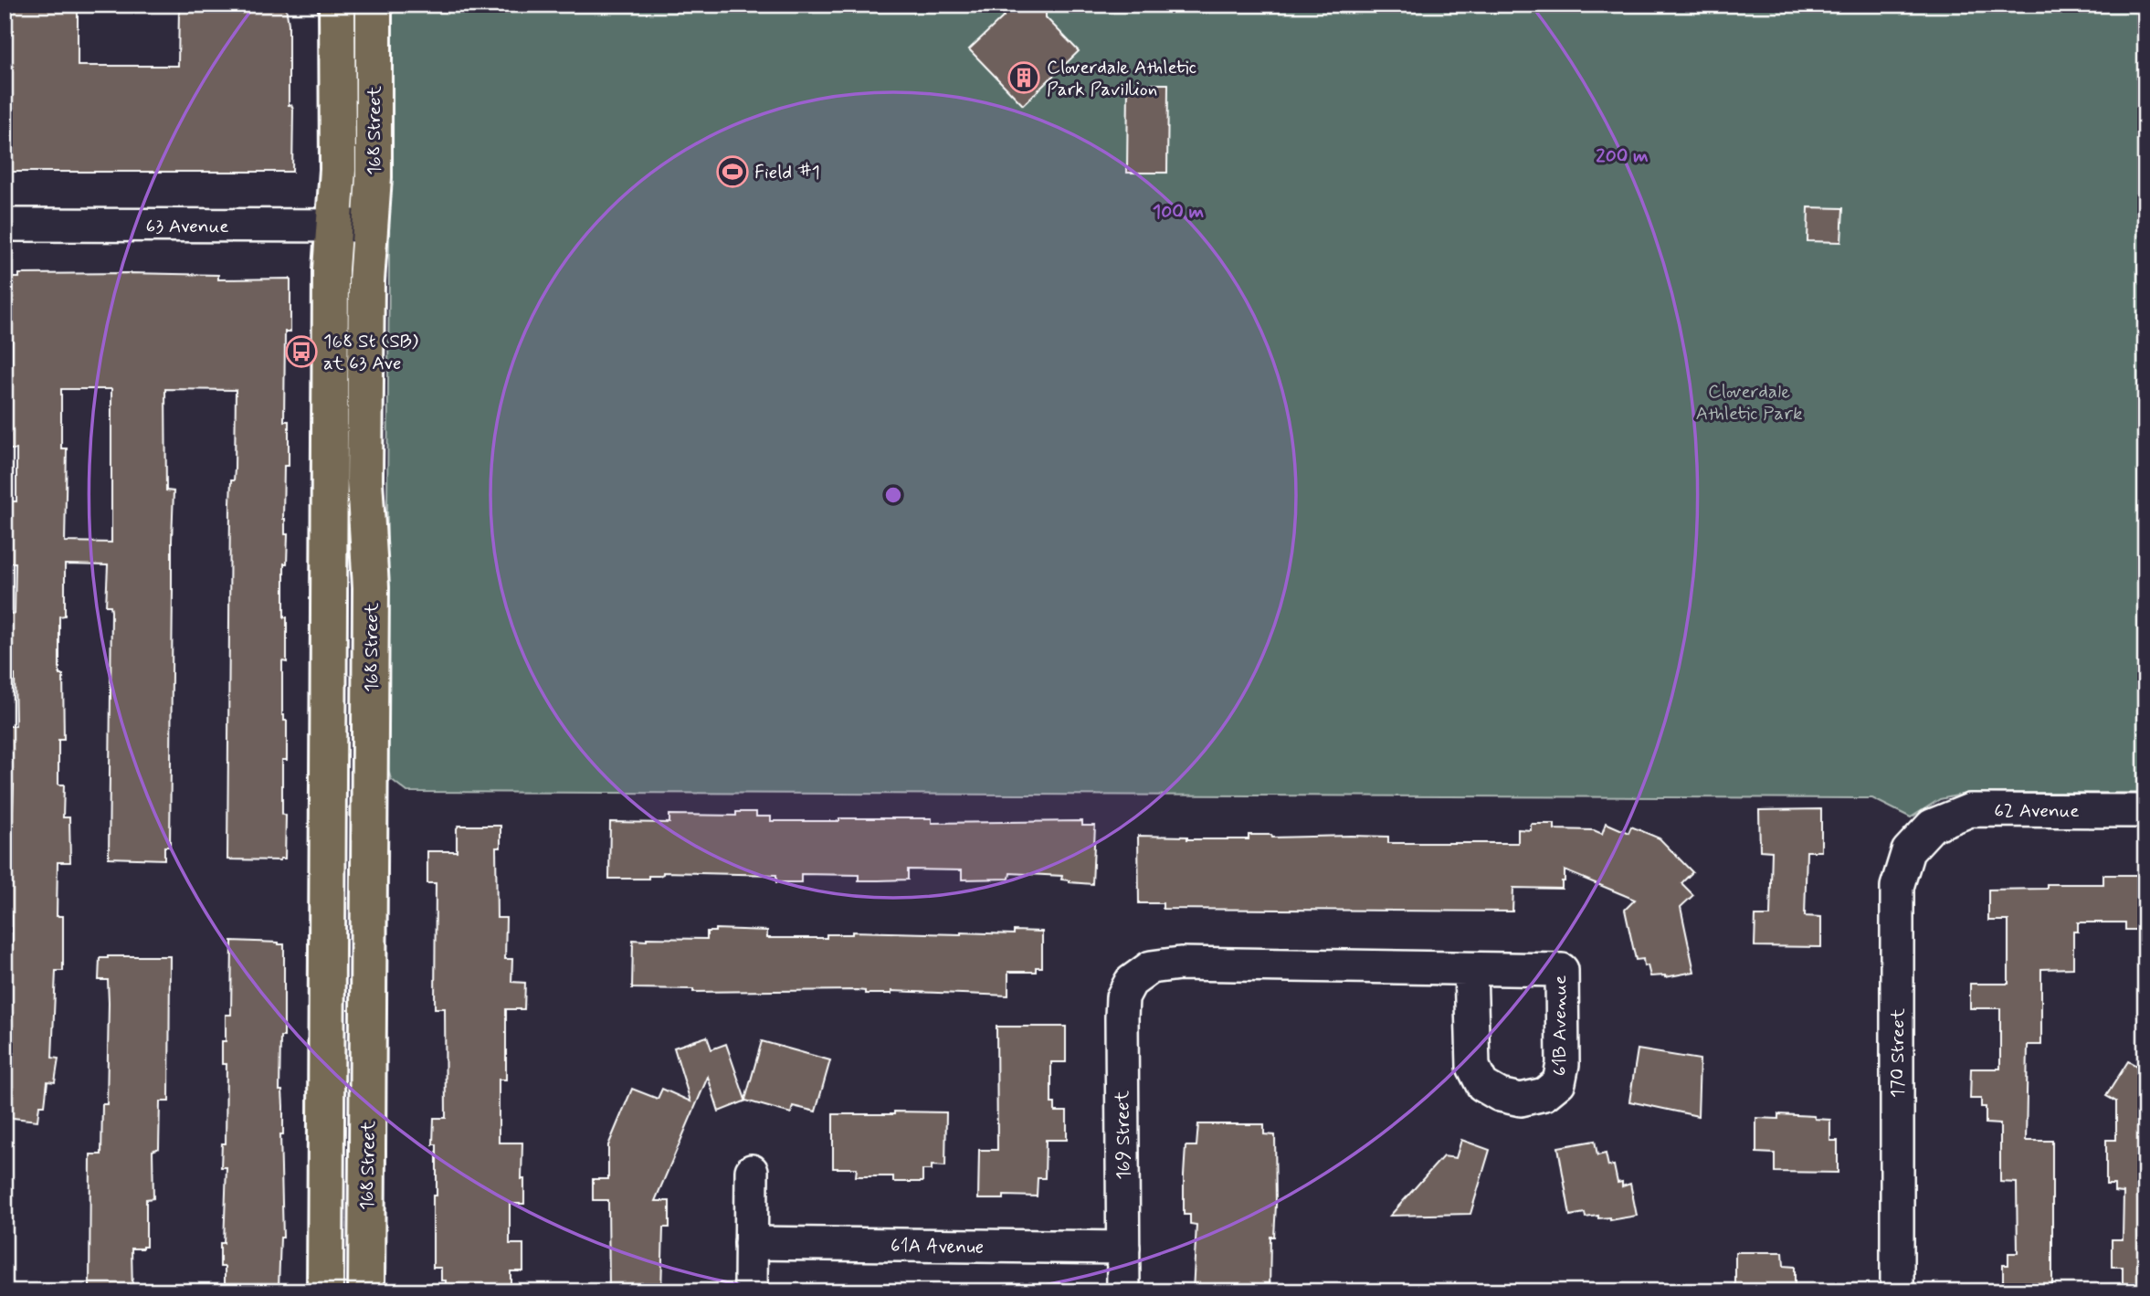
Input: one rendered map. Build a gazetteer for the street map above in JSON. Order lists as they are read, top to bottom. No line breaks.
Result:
{"streets":{"main road":["168 Street"],"street":["63 Avenue","62 Avenue","61B Avenue","170 Street","169 Street","61A Avenue"]},"crossings":[["168 Street","63 Avenue"],["62 Avenue","170 Street"],["61B Avenue","169 Street"],["169 Street","61A Avenue"]],"parks":["Cloverdale Athletic Park"],"places":{"building":["Cloverdale Athletic Park Pavillion"],"sports":["Field #1"],"bus stop":["168 St (SB) at 63 Ave"]},"rings":["200 m","100 m"]}
